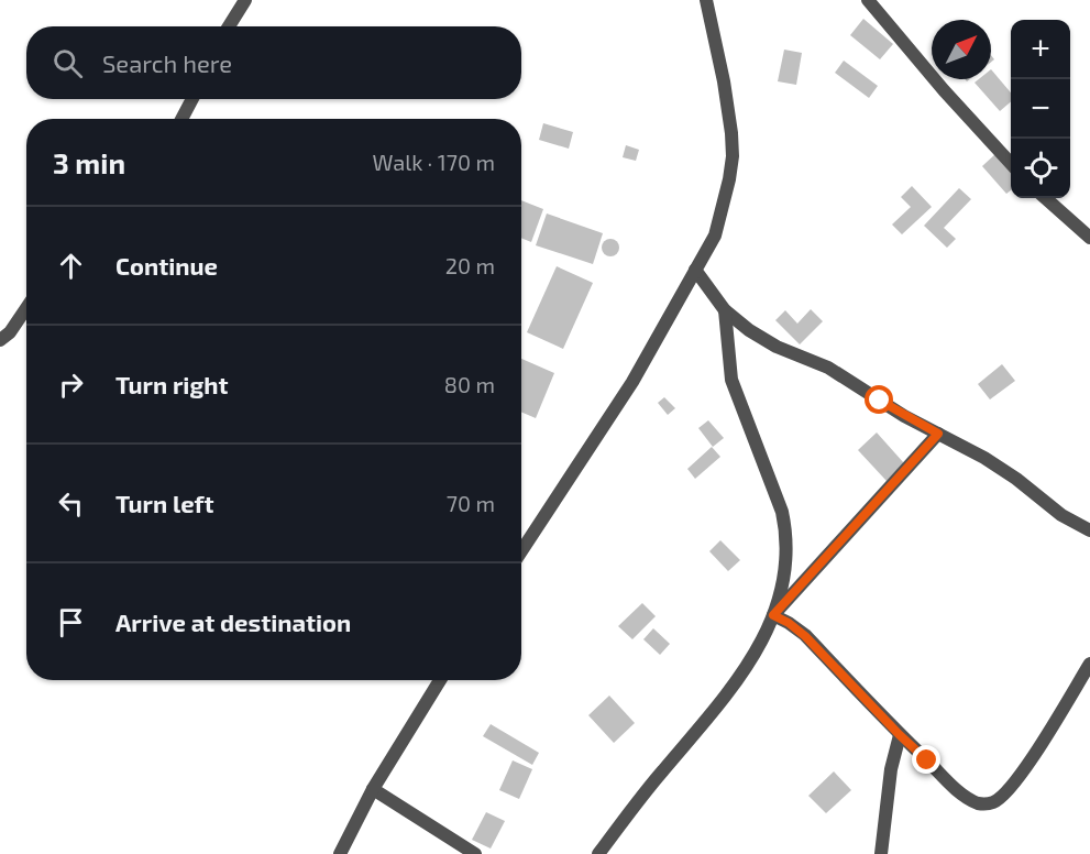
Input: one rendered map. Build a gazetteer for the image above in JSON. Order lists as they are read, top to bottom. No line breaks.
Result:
{"north":"top right","page":{"map_buttons":["+","−"],"search":"Search here","heading":["3 min","Walk · 170 m"],"list":[["Continue","20 m"],["Turn right","80 m"],["Turn left","70 m"],"Arrive at destination"]}}
